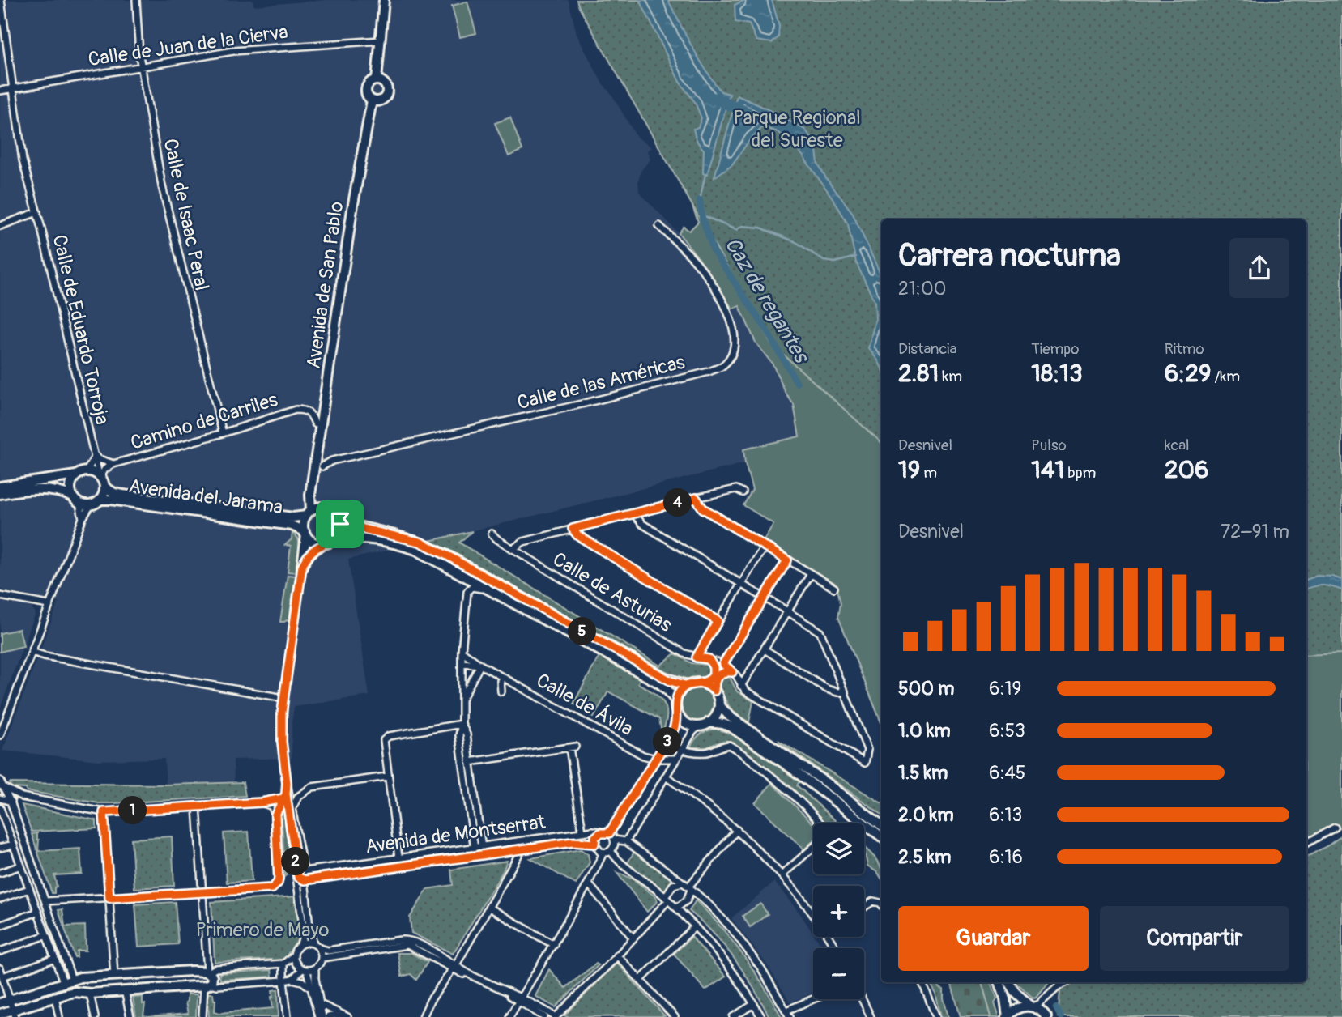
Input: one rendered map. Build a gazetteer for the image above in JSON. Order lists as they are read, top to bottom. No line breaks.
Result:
{"streets":{"main road":["Avenida de San Pablo","Avenida del Jarama"],"street":["Calle de Juan de la Cierva","Calle de Isaac Peral","Calle de Eduardo Torroja","Calle de las Américas","Camino de Carriles","Calle de Asturias","Calle de Ávila","Avenida de Montserrat"]},"crossings":[["Calle de Juan de la Cierva","Calle de Isaac Peral"],["Calle de Juan de la Cierva","Calle de Eduardo Torroja"],["Calle de Isaac Peral","Camino de Carriles"],["Avenida de San Pablo","Avenida del Jarama"],["Calle de Eduardo Torroja","Camino de Carriles"],["Calle de Eduardo Torroja","Avenida del Jarama"],["Camino de Carriles","Avenida del Jarama"]],"water":["Caz de regantes"],"parks":["Parque Regional del Sureste","Primero de Mayo"],"page":{"heading":["Carrera nocturna","21:00"],"stats":[["Distancia","2.81 km"],["Tiempo","18:13"],["Ritmo","6:29 /km"],["Desnivel","19 m"],["Pulso","141 bpm"],["kcal","206"]],"pins":["4","5","3","1","2"],"chart":["Desnivel","72–91 m"],"list":[{"name":"500 m","note":"6:19"},{"name":"1.0 km","note":"6:53"},{"name":"1.5 km","note":"6:45"},{"name":"2.0 km","note":"6:13"},{"name":"2.5 km","note":"6:16"}],"map_buttons":["+","−"],"buttons":["Guardar","Compartir"]}}
